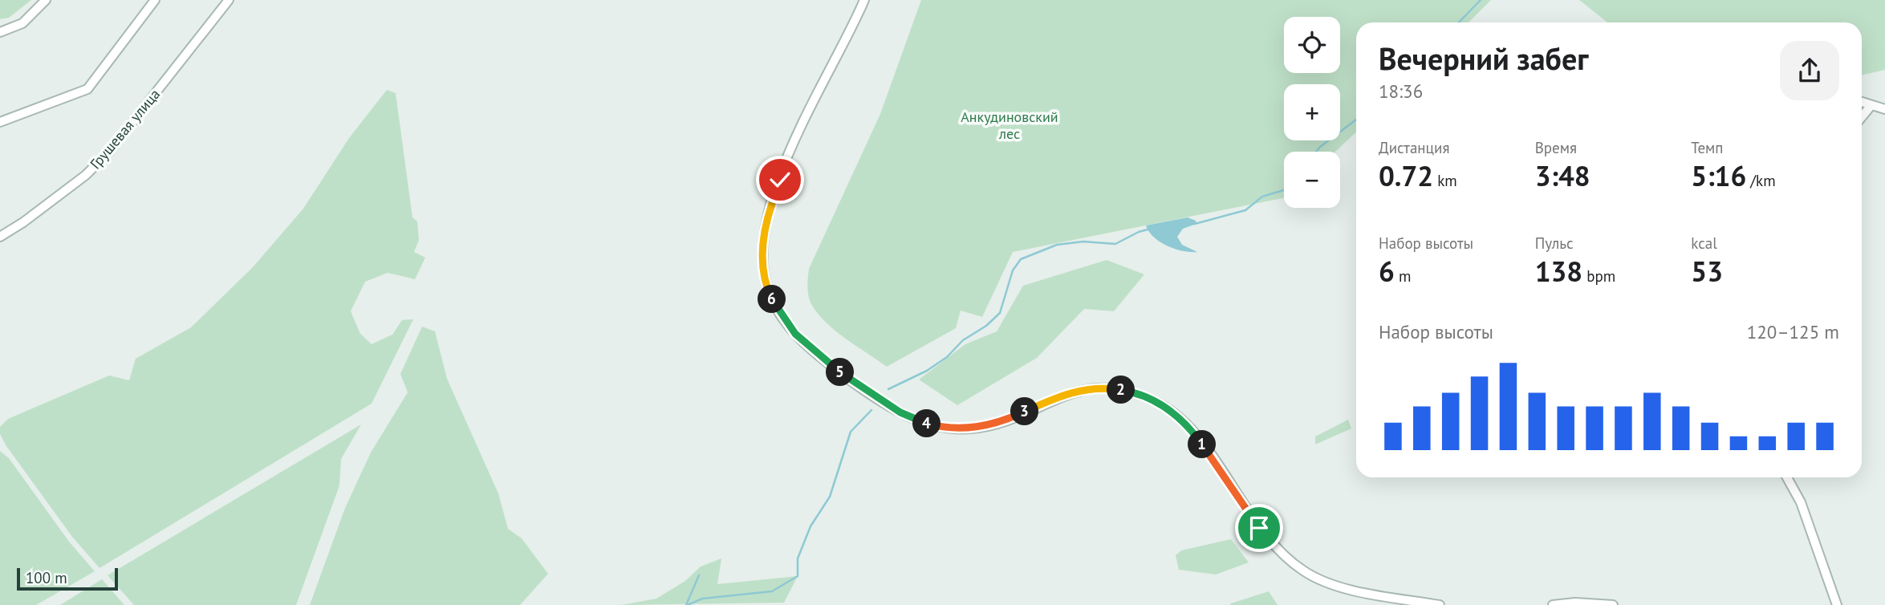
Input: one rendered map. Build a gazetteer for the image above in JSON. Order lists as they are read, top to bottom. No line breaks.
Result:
{"streets":{"street":["Грушевая улица"]},"parks":["Анкудиновский лес"],"scale_bar":"100 m","page":{"map_buttons":["+","−"],"heading":["Вечерний забег","18:36"],"stats":[["Дистанция","0.72 km"],["Время","3:48"],["Темп","5:16 /km"],["Набор высоты","6 m"],["Пульс","138 bpm"],["kcal","53"]],"pins":["6","5","2","3","4","1"],"chart":["Набор высоты","120–125 m"],"scale":"100 m"}}
